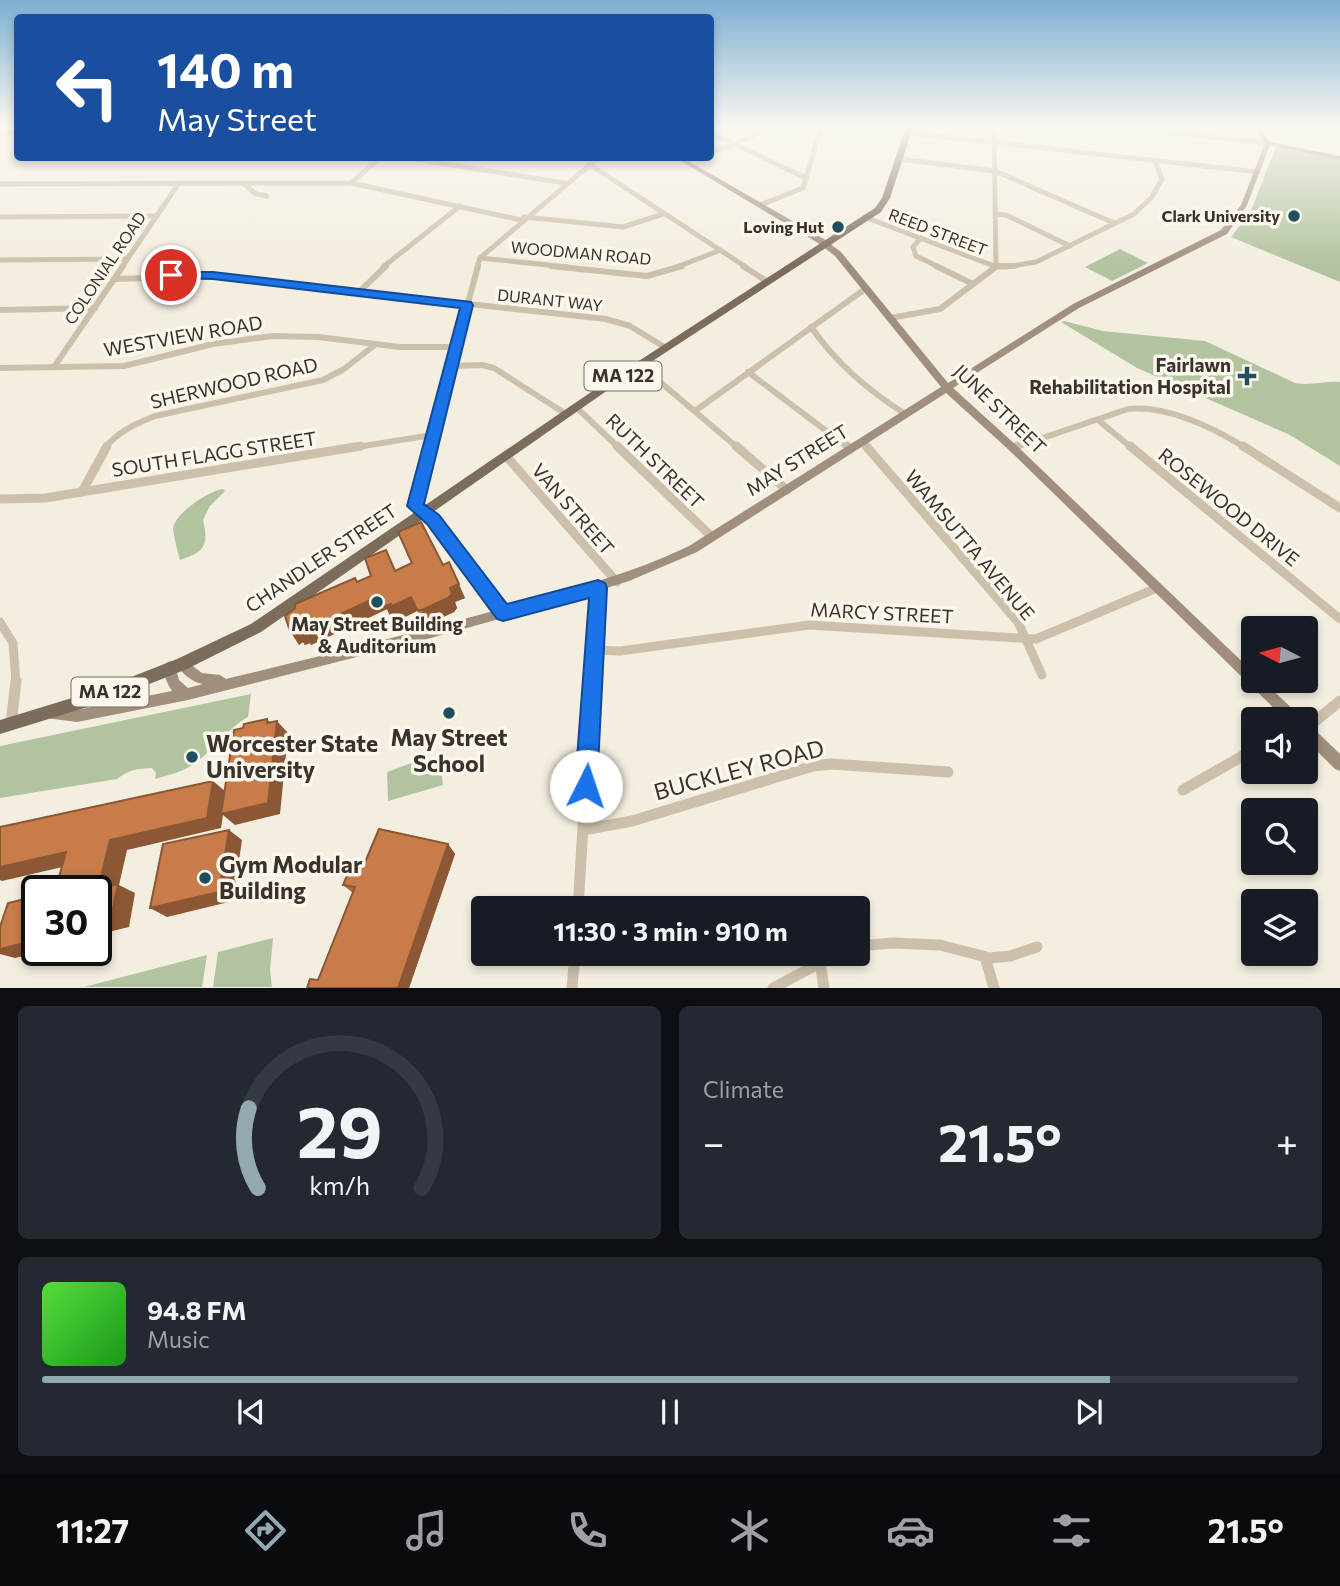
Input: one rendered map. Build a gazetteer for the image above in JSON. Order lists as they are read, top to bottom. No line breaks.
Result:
{"streets":{"main road":["MA 122","CHANDLER STREET"],"street":["REED STREET","WOODMAN ROAD","COLONIAL ROAD","DURANT WAY","WESTVIEW ROAD","SHERWOOD ROAD","JUNE STREET","SOUTH FLAGG STREET","MAY STREET","RUTH STREET","ROSEWOOD DRIVE","VAN STREET","WAMSUTTA AVENUE","MARCY STREET","BUCKLEY ROAD"]},"crossings":[["REED STREET","CHANDLER STREET"],["COLONIAL ROAD","DURANT WAY"],["COLONIAL ROAD","WESTVIEW ROAD"],["DURANT WAY","CHANDLER STREET"],["WESTVIEW ROAD","SHERWOOD ROAD"],["SHERWOOD ROAD","SOUTH FLAGG STREET"],["JUNE STREET","MAY STREET"],["JUNE STREET","CHANDLER STREET"],["JUNE STREET","MARCY STREET"],["MAY STREET","RUTH STREET"],["MAY STREET","VAN STREET"],["MAY STREET","WAMSUTTA AVENUE"],["MAY STREET","CHANDLER STREET"],["RUTH STREET","CHANDLER STREET"],["VAN STREET","CHANDLER STREET"],["WAMSUTTA AVENUE","MARCY STREET"]],"places":{"other":["Clark University","Loving Hut","May Street Building & Auditorium","May Street School","Worcester State University","Gym Modular Building"],"health":["Fairlawn Rehabilitation Hospital"]},"north":"left","page":{"turn":["140 m","May Street"],"limit":"30","trip":"11:30 · 3 min · 910 m","tile":"Climate","heat":["−","21.5°","+"],"song":["94.8 FM","Music"],"tabs":["11:27","21.5°"],"gauge":["29","km/h"]}}
